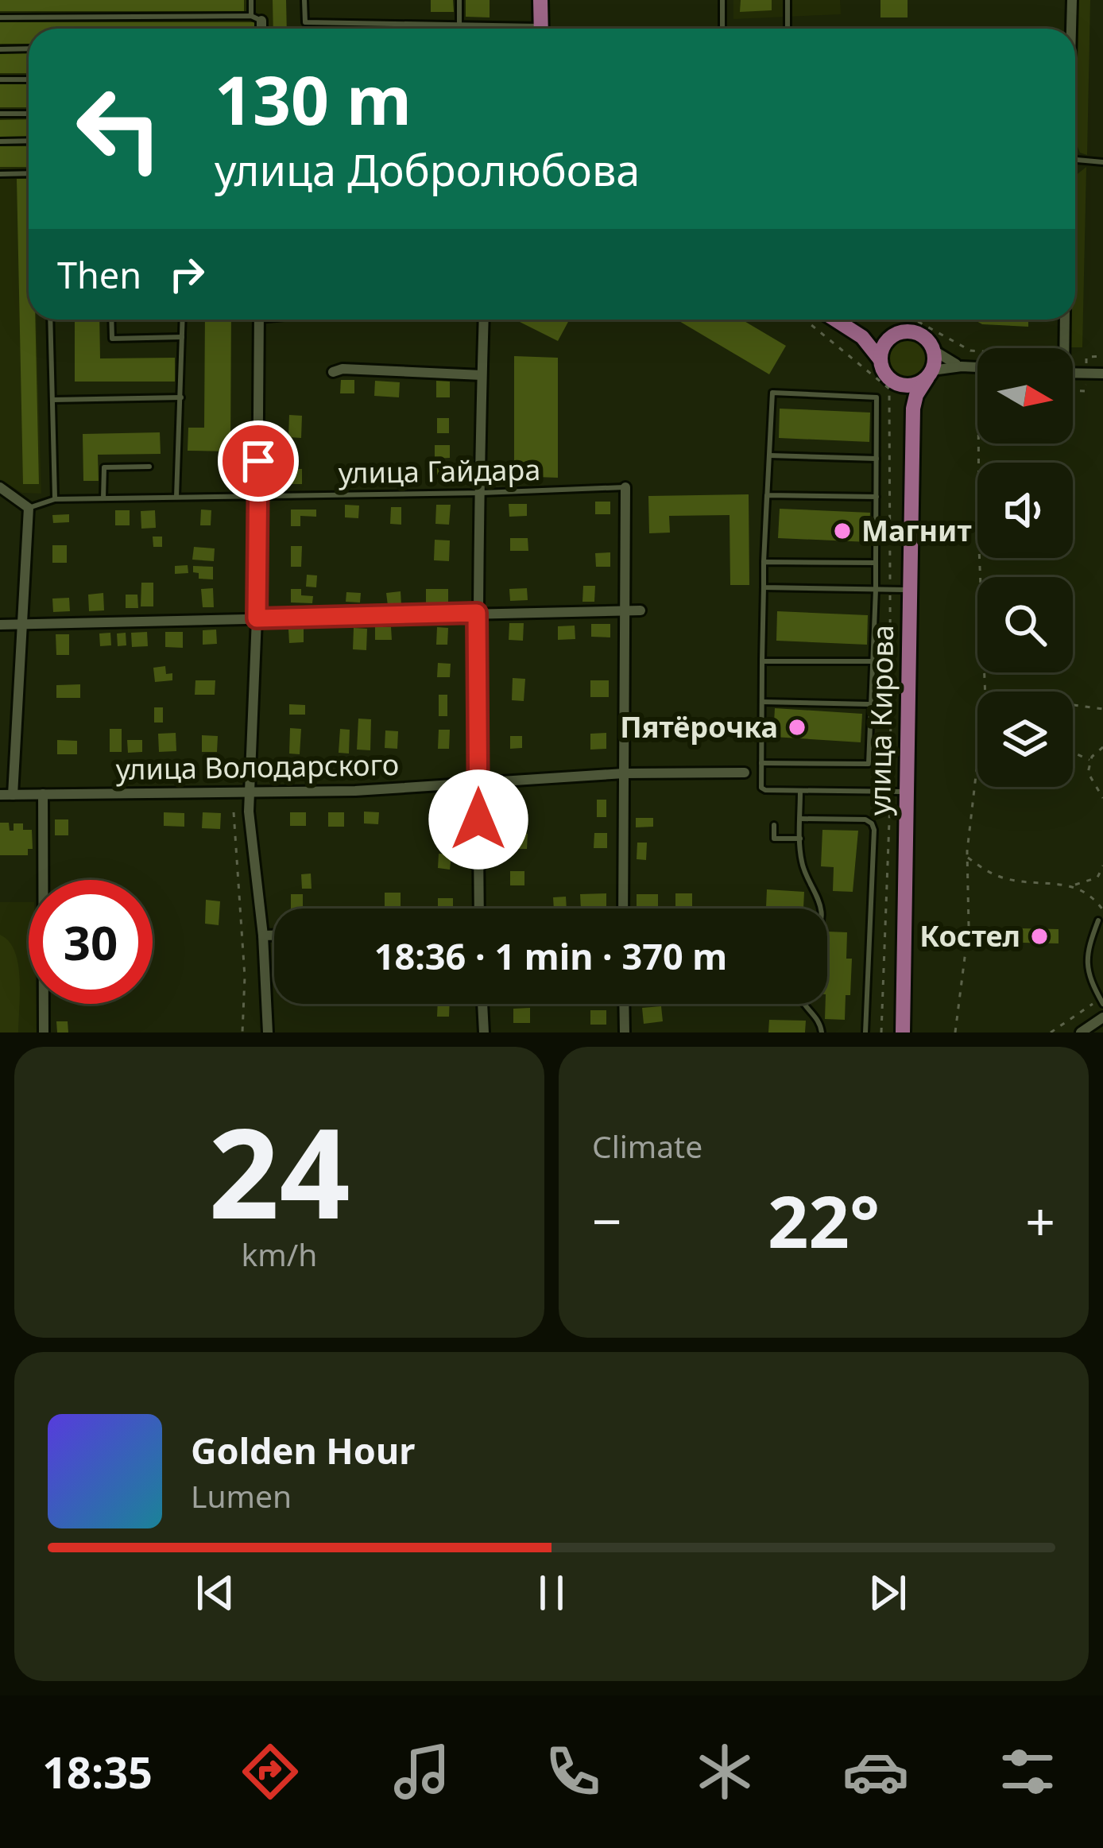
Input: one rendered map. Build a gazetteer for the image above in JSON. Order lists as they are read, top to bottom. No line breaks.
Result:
{"streets":{"main road":["улица Кирова"],"street":["улица Володарского"],"lane":["улица Гайдара"]},"places":["Магнит","Пятёрочка","Костел"],"north":"right","page":{"turn":["130 m","улица Добролюбова"],"then":"Then","limit":"30","trip":"18:36 · 1 min · 370 m","tile":[["24","km/h"],"Climate"],"heat":["−","22°","+"],"song":["Golden Hour","Lumen"],"tabs":"18:35"}}
